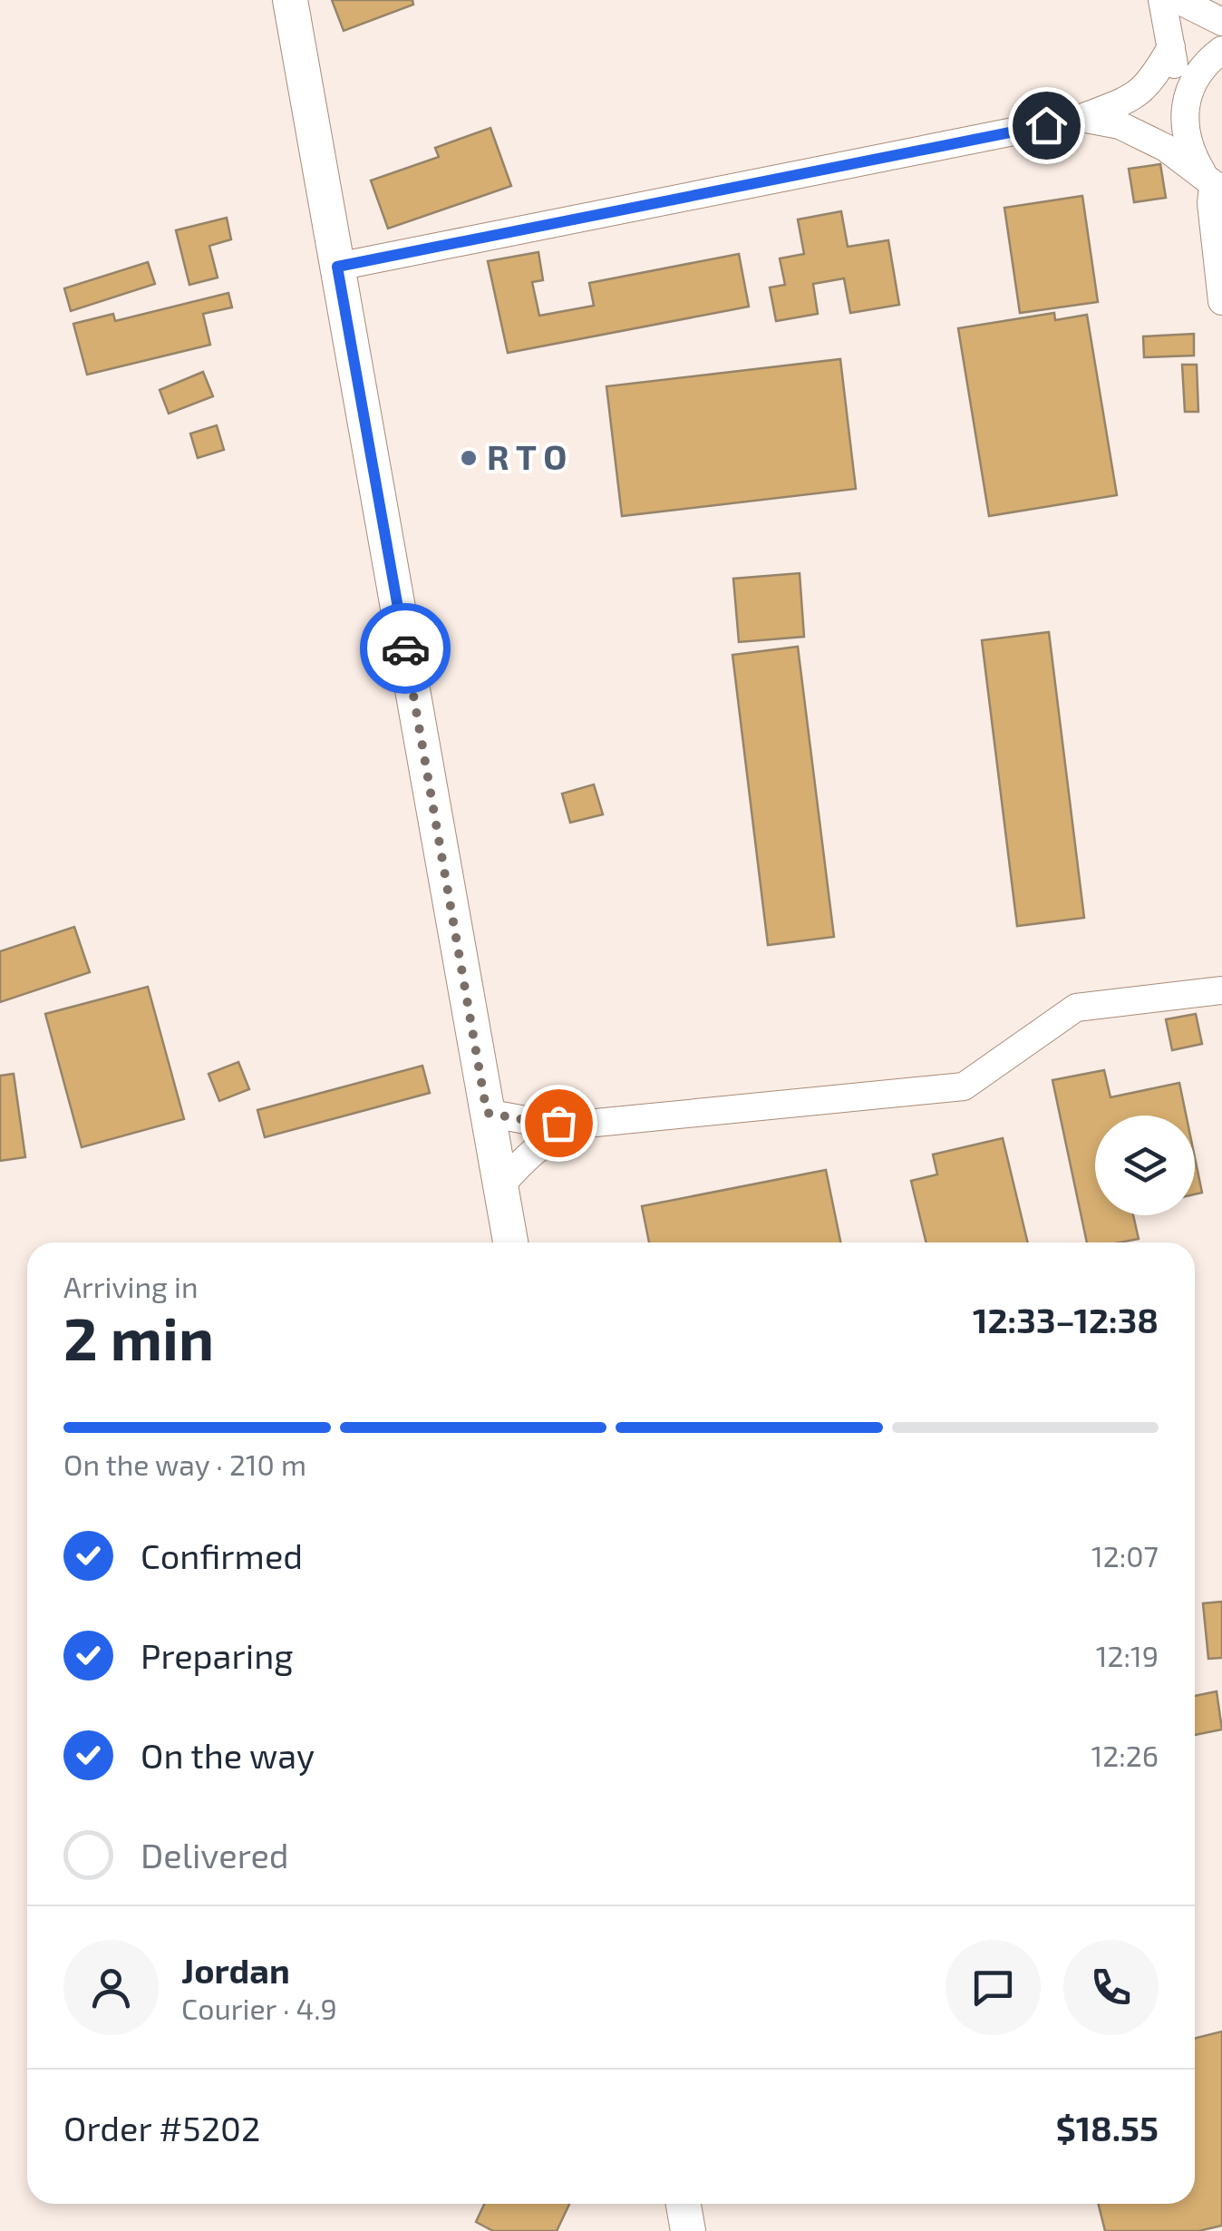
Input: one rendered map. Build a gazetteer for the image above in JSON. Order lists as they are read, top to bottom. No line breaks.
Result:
{"places":["R T O"],"page":{"heading":["2 min","Arriving in","12:33–12:38"],"panel":["Jordan","Courier · 4.9","Order #5202","$18.55"],"bar":"On the way · 210 m","list":[["Confirmed","12:07"],["Preparing","12:19"],["On the way","12:26"],"Delivered"]}}
